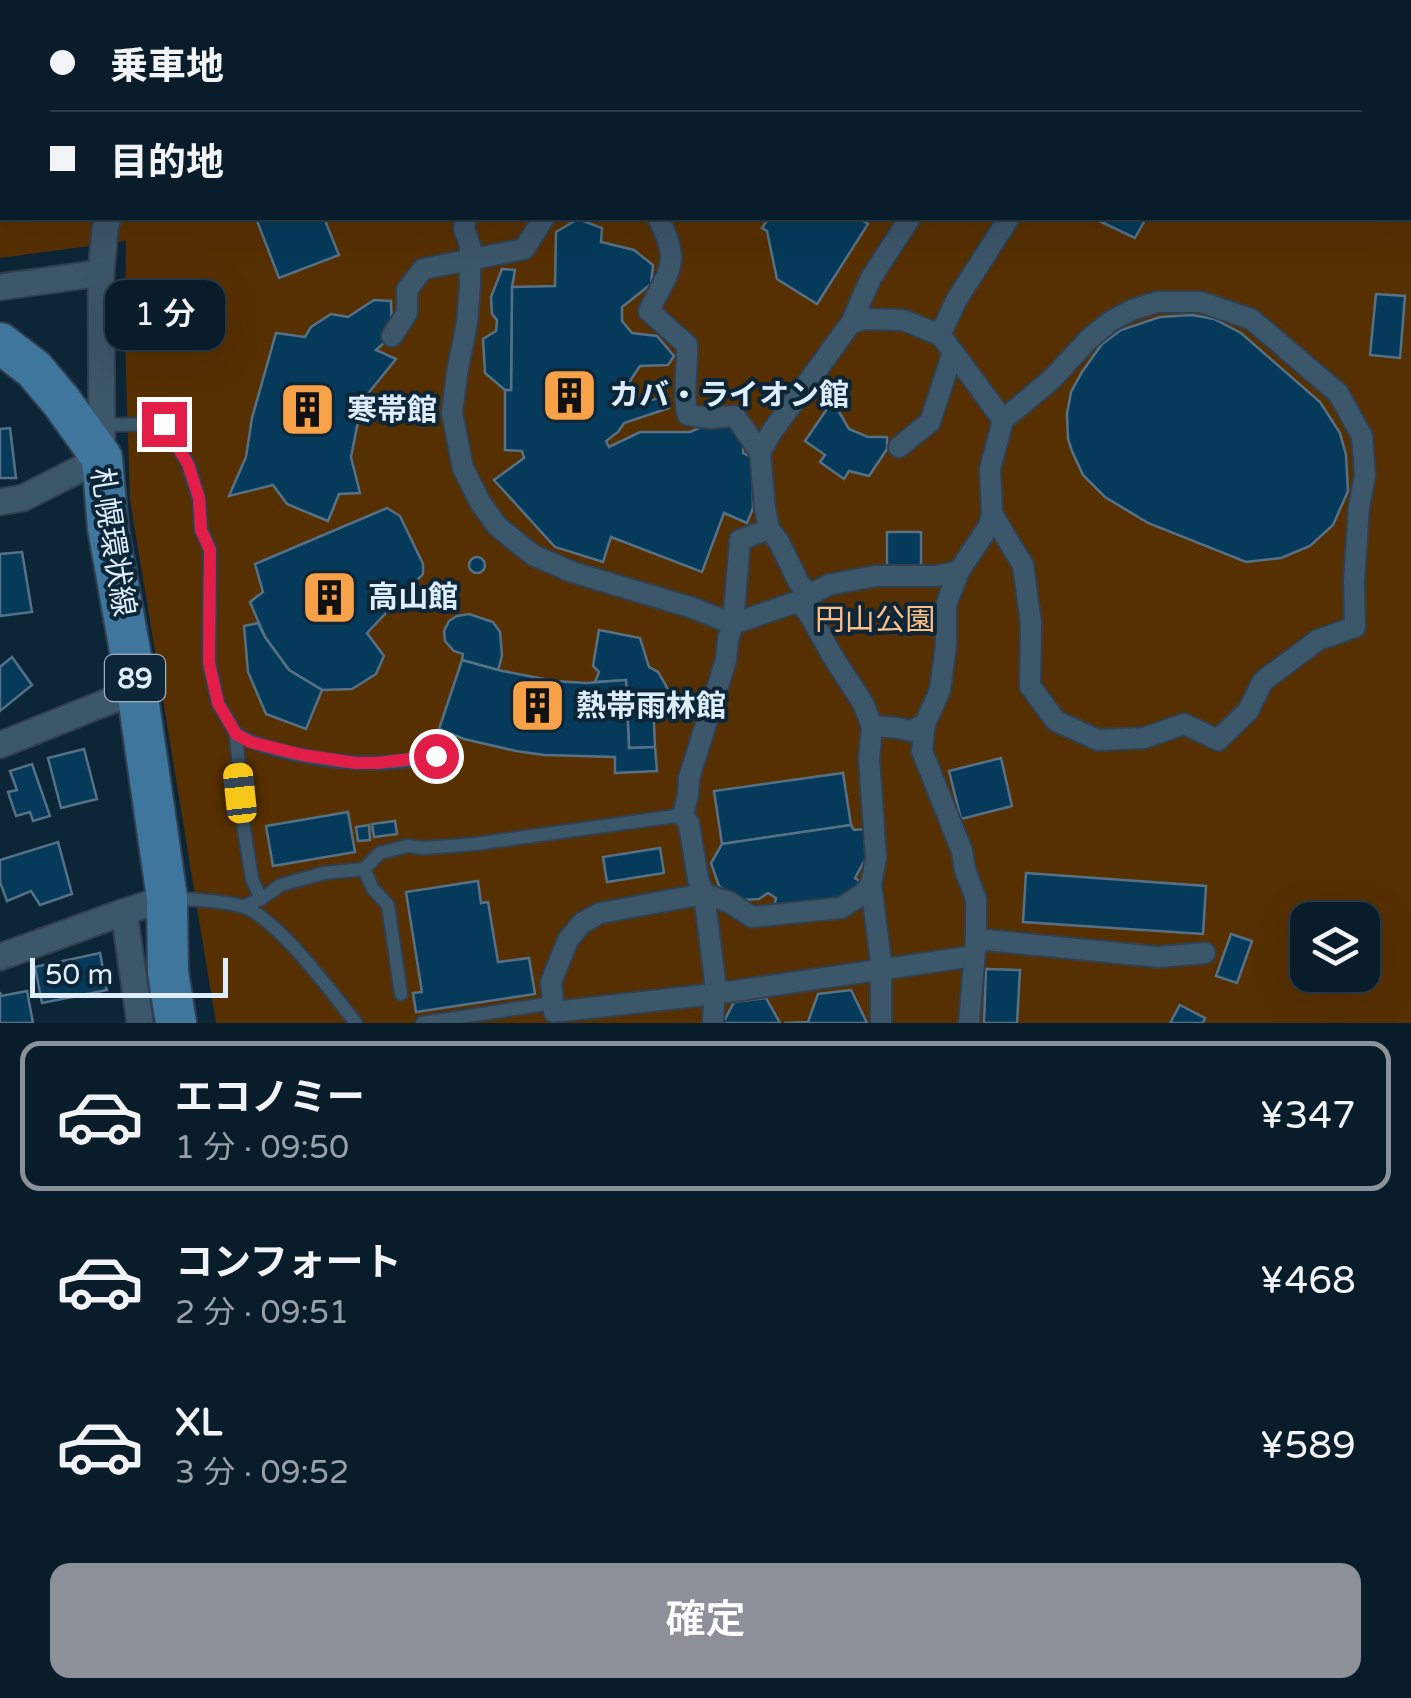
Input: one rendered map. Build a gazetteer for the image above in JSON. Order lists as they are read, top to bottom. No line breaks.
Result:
{"streets":{"main road":["札幌環状線","89"]},"parks":["円山公園"],"places":{"building":["カバ・ライオン館","寒帯館","高山館","熱帯雨林館"]},"scale_bar":"50 m","page":{"banner":["乗車地","目的地"],"bubble":"1 分","scale":"50 m","list":[{"name":"エコノミー","note":"1 分 · 09:50","value":"¥347"},{"name":"コンフォート","note":"2 分 · 09:51","value":"¥468"},{"name":"XL","note":"3 分 · 09:52","value":"¥589"}],"buttons":"確定"}}
